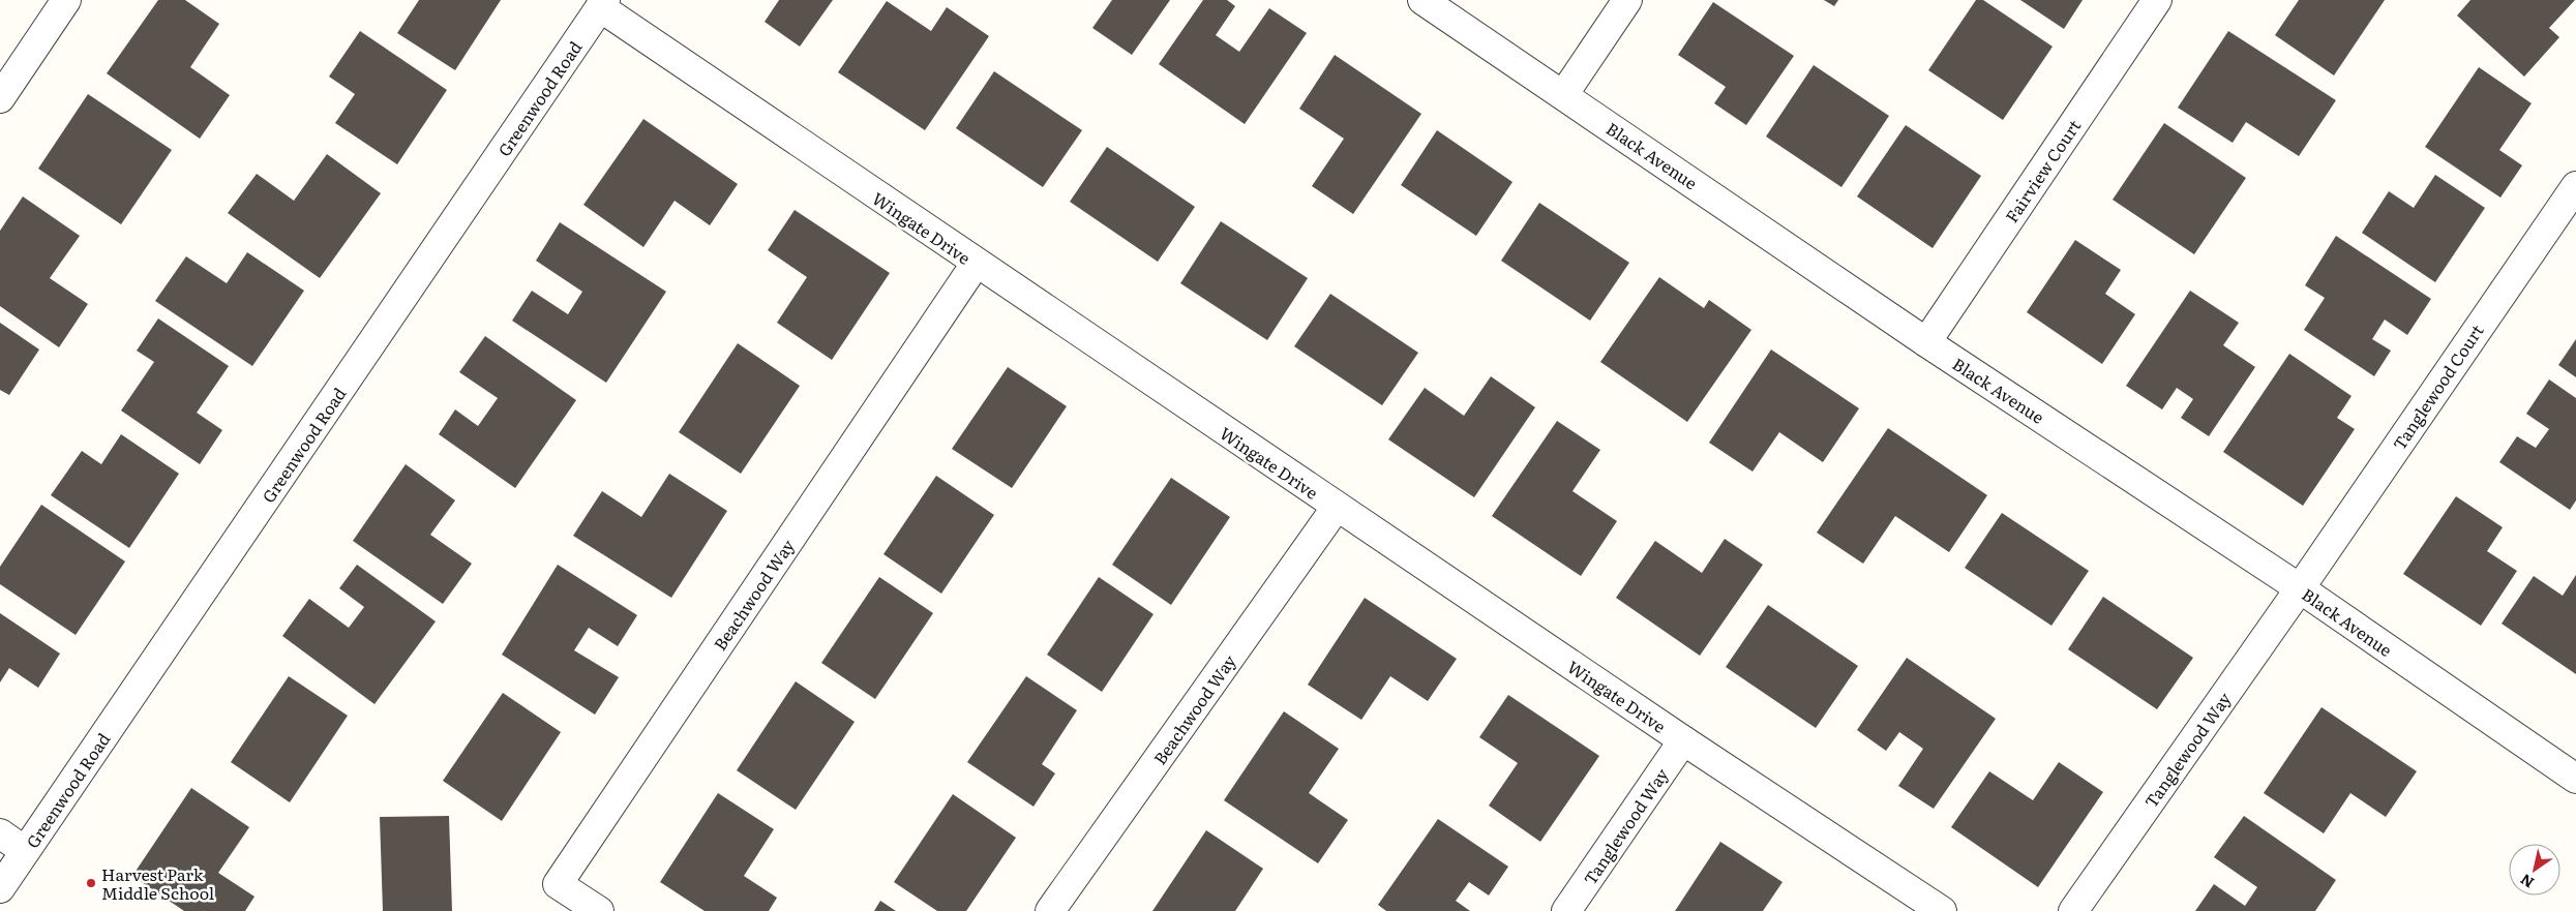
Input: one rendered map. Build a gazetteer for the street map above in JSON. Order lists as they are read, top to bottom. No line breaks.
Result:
{"streets":{"street":["Greenwood Road","Black Avenue","Fairview Court","Wingate Drive","Tanglewood Court","Beachwood Way","Tanglewood Way"]},"crossings":[["Greenwood Road","Wingate Drive"],["Black Avenue","Fairview Court"],["Black Avenue","Tanglewood Court"],["Black Avenue","Tanglewood Way"],["Wingate Drive","Beachwood Way"],["Wingate Drive","Tanglewood Way"],["Tanglewood Court","Tanglewood Way"]],"places":["Harvest Park Middle School"],"north":"bottom left"}
